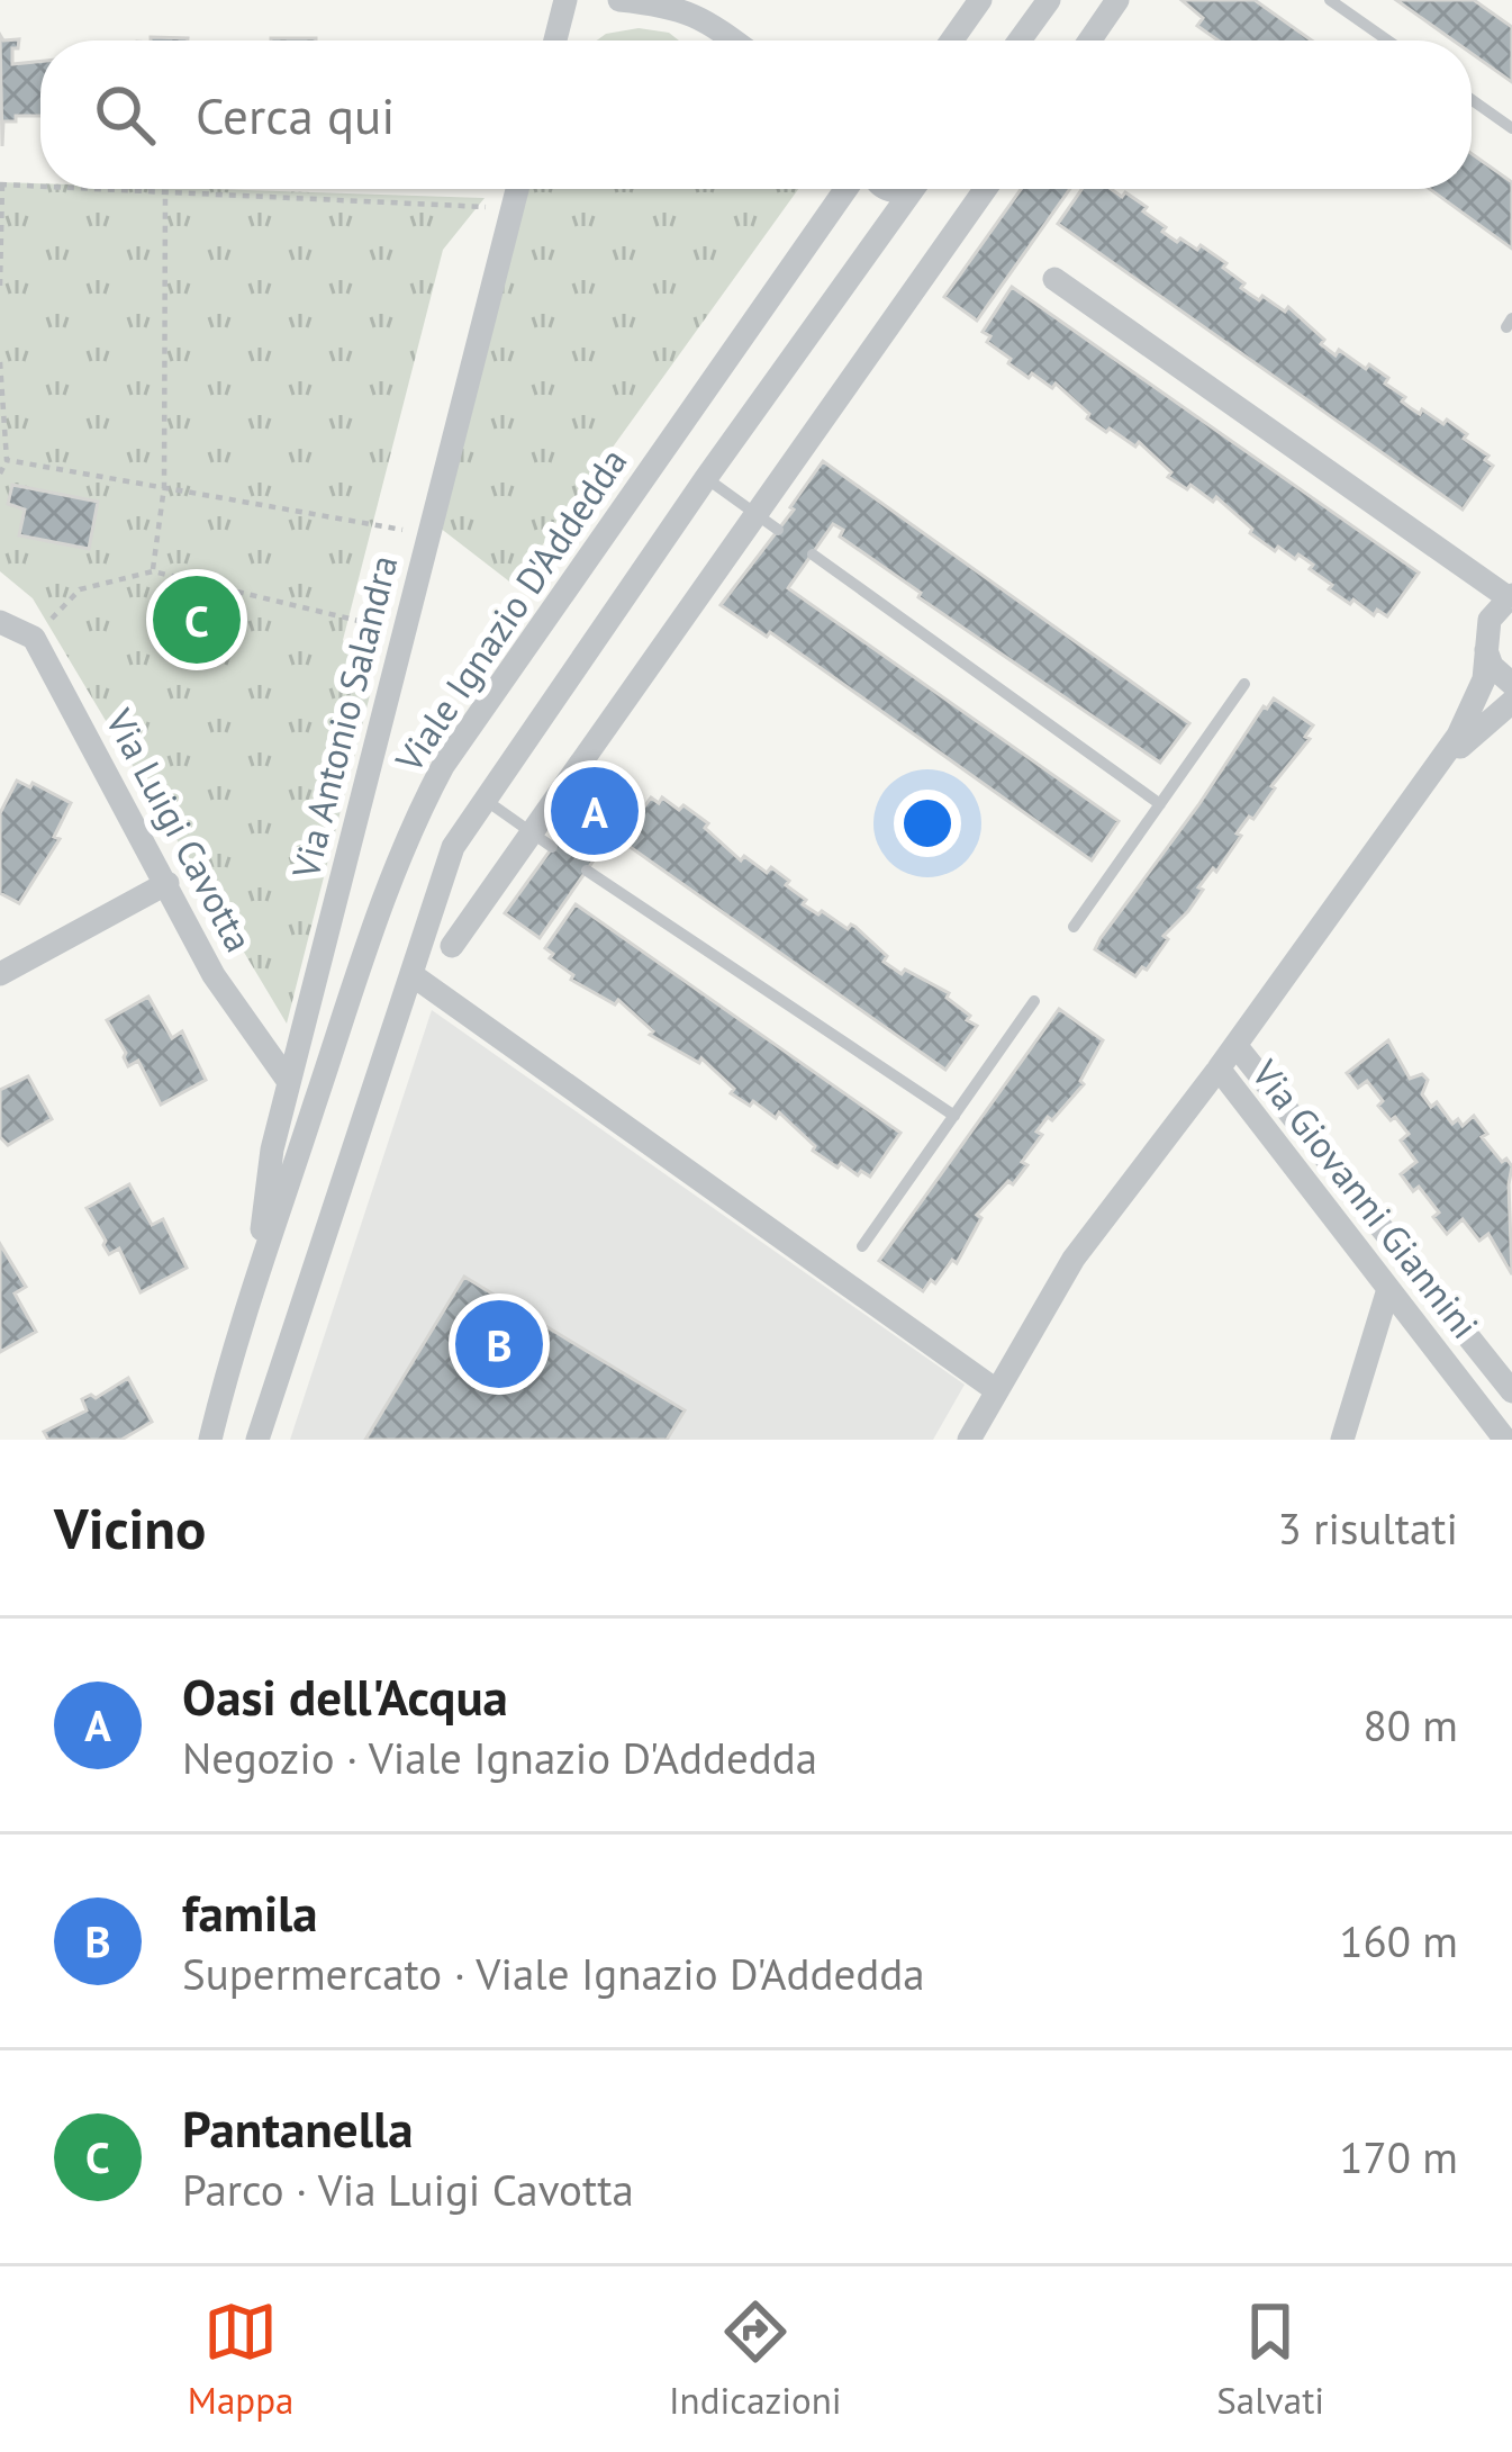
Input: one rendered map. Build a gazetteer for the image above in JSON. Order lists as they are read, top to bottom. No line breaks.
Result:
{"streets":{"street":["Viale Ignazio D'Addedda","Via Antonio Salandra","Via Luigi Cavotta","Via Giovanni Giannini"]},"crossings":[["Viale Ignazio D'Addedda","Via Antonio Salandra"],["Via Antonio Salandra","Via Luigi Cavotta"]],"page":{"search":"Cerca qui","pins":["C","A","B"],"heading":["Vicino","3 risultati"],"list":[{"mark":"A","name":"Oasi dell'Acqua","note":"Negozio · Viale Ignazio D'Addedda","value":"80 m"},{"mark":"B","name":"famila","note":"Supermercato · Viale Ignazio D'Addedda","value":"160 m"},{"mark":"C","name":"Pantanella","note":"Parco · Via Luigi Cavotta","value":"170 m"}],"nav":["Mappa","Indicazioni","Salvati"]}}
